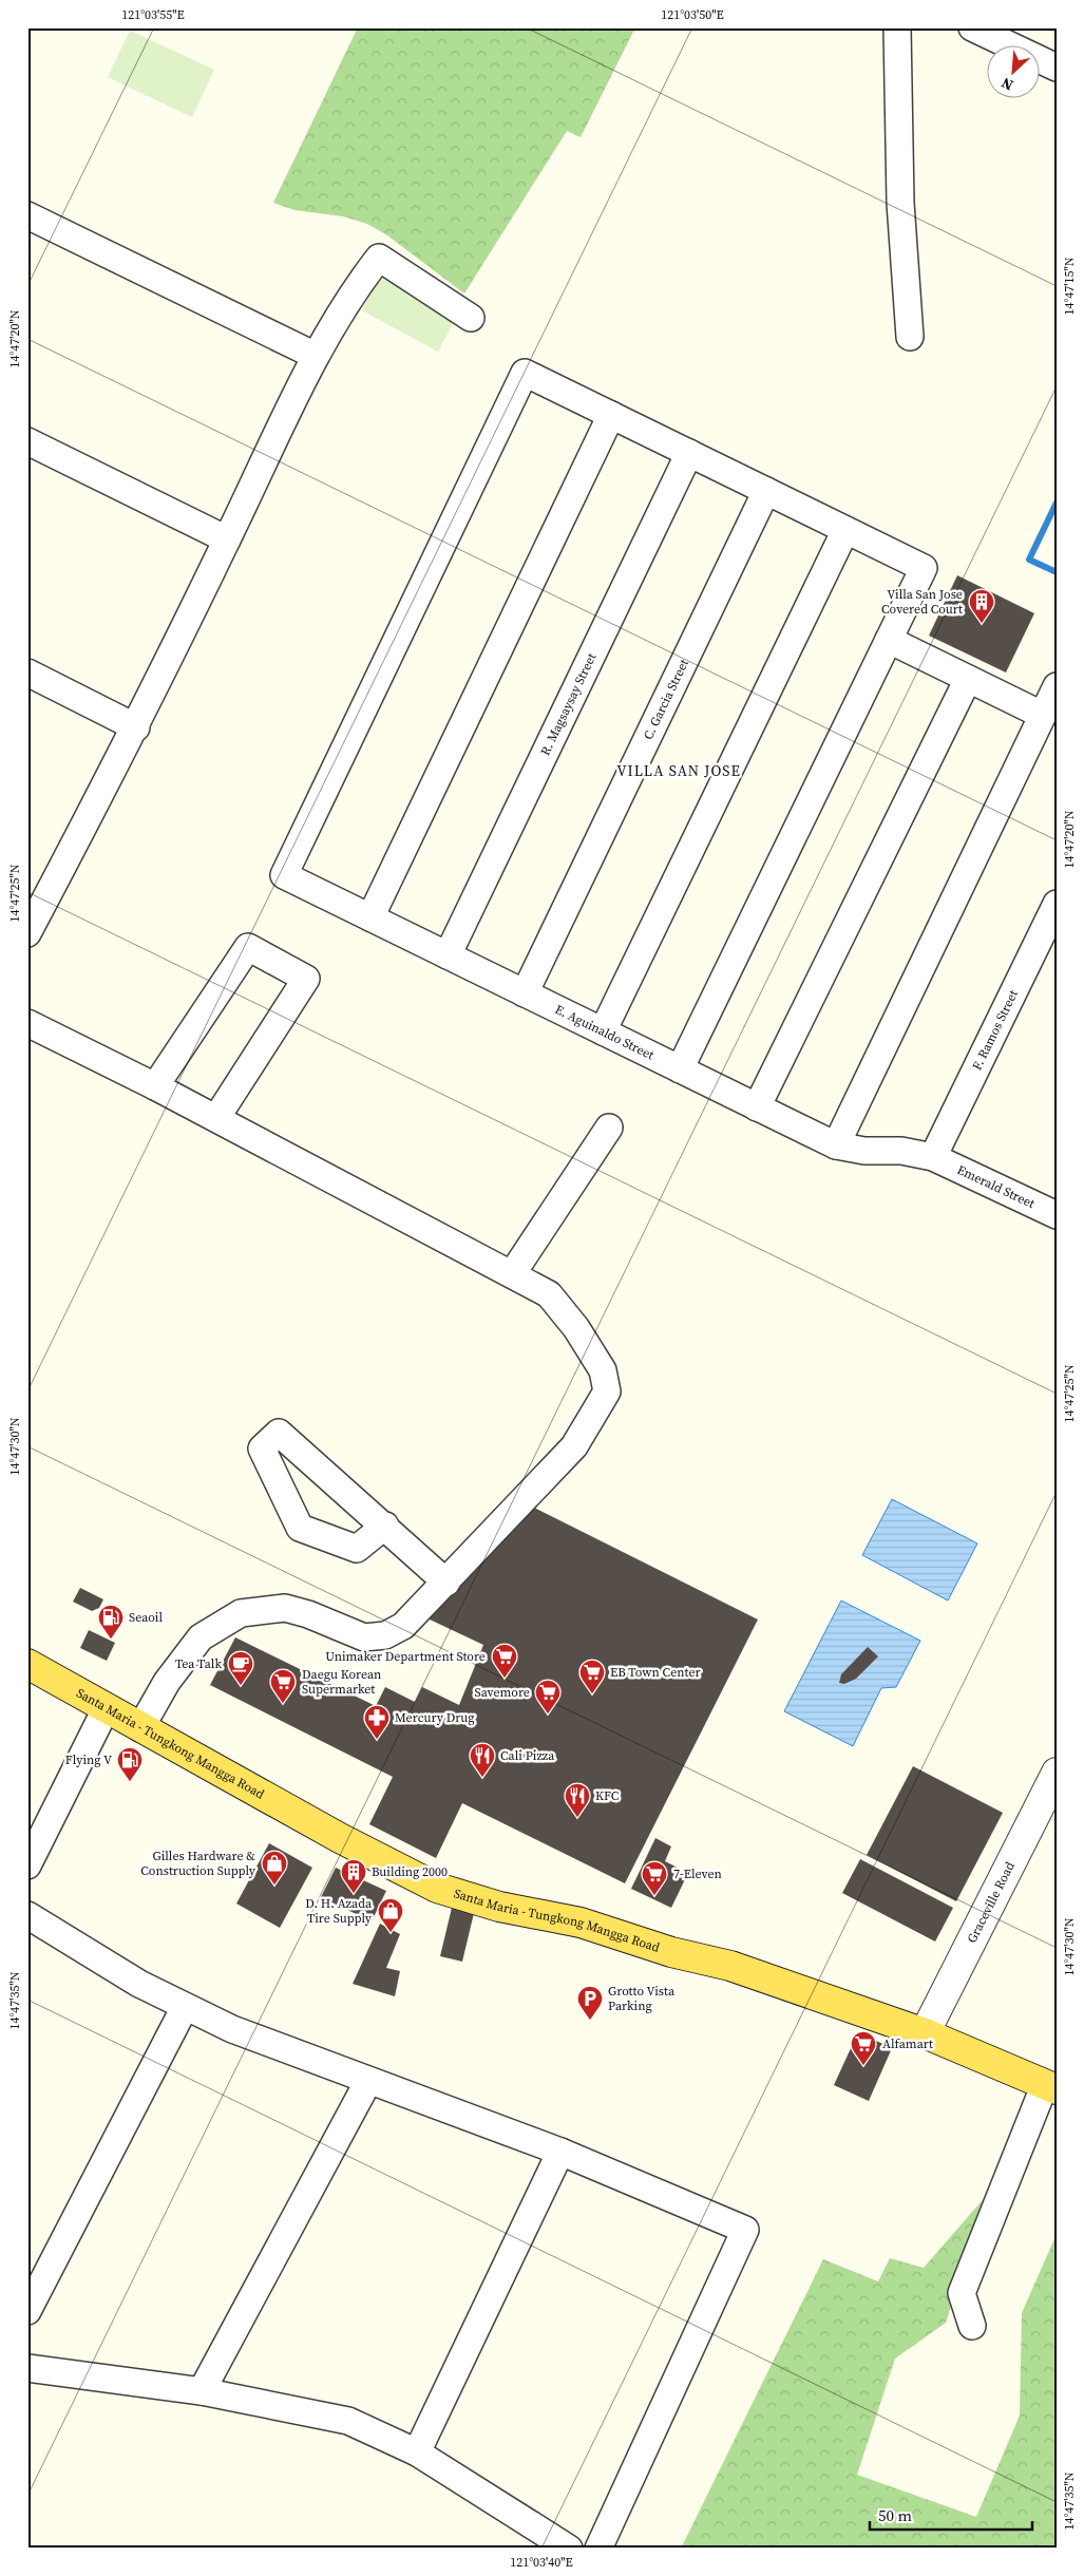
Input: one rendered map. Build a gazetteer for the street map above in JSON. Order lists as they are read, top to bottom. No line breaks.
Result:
{"streets":{"main road":["Santa Maria - Tungkong Mangga Road"],"street":["C. Garcia Street","R. Magsaysay Street","F. Ramos Street","E. Aguinaldo Street","Emerald Street","Graceville Road"]},"crossings":[["C. Garcia Street","E. Aguinaldo Street"],["R. Magsaysay Street","E. Aguinaldo Street"],["F. Ramos Street","E. Aguinaldo Street"],["F. Ramos Street","Emerald Street"],["E. Aguinaldo Street","Emerald Street"],["Santa Maria - Tungkong Mangga Road","Graceville Road"]],"districts":["VILLA SAN JOSE"],"places":{"building":["Villa San Jose Covered Court","Building 2000"],"fuel station":["Seaoil","Flying V"],"supermarket":["Unimaker Department Store","EB Town Center","Daegu Korean Supermarket","Savemore","7-Eleven","Alfamart"],"cafe":["Tea Talk"],"pharmacy":["Mercury Drug"],"restaurant":["Cali Pizza","KFC"],"shop":["Gilles Hardware & Construction Supply","D. H. Azada Tire Supply"],"parking":["Grotto Vista Parking"]},"scale_bar":"50 m","north":"bottom left","coordinates":["121°03'55\"E","121°03'50\"E","14°47'15\"N","14°47'20\"N","14°47'25\"N","14°47'30\"N","14°47'35\"N","121°03'40\"E"]}
